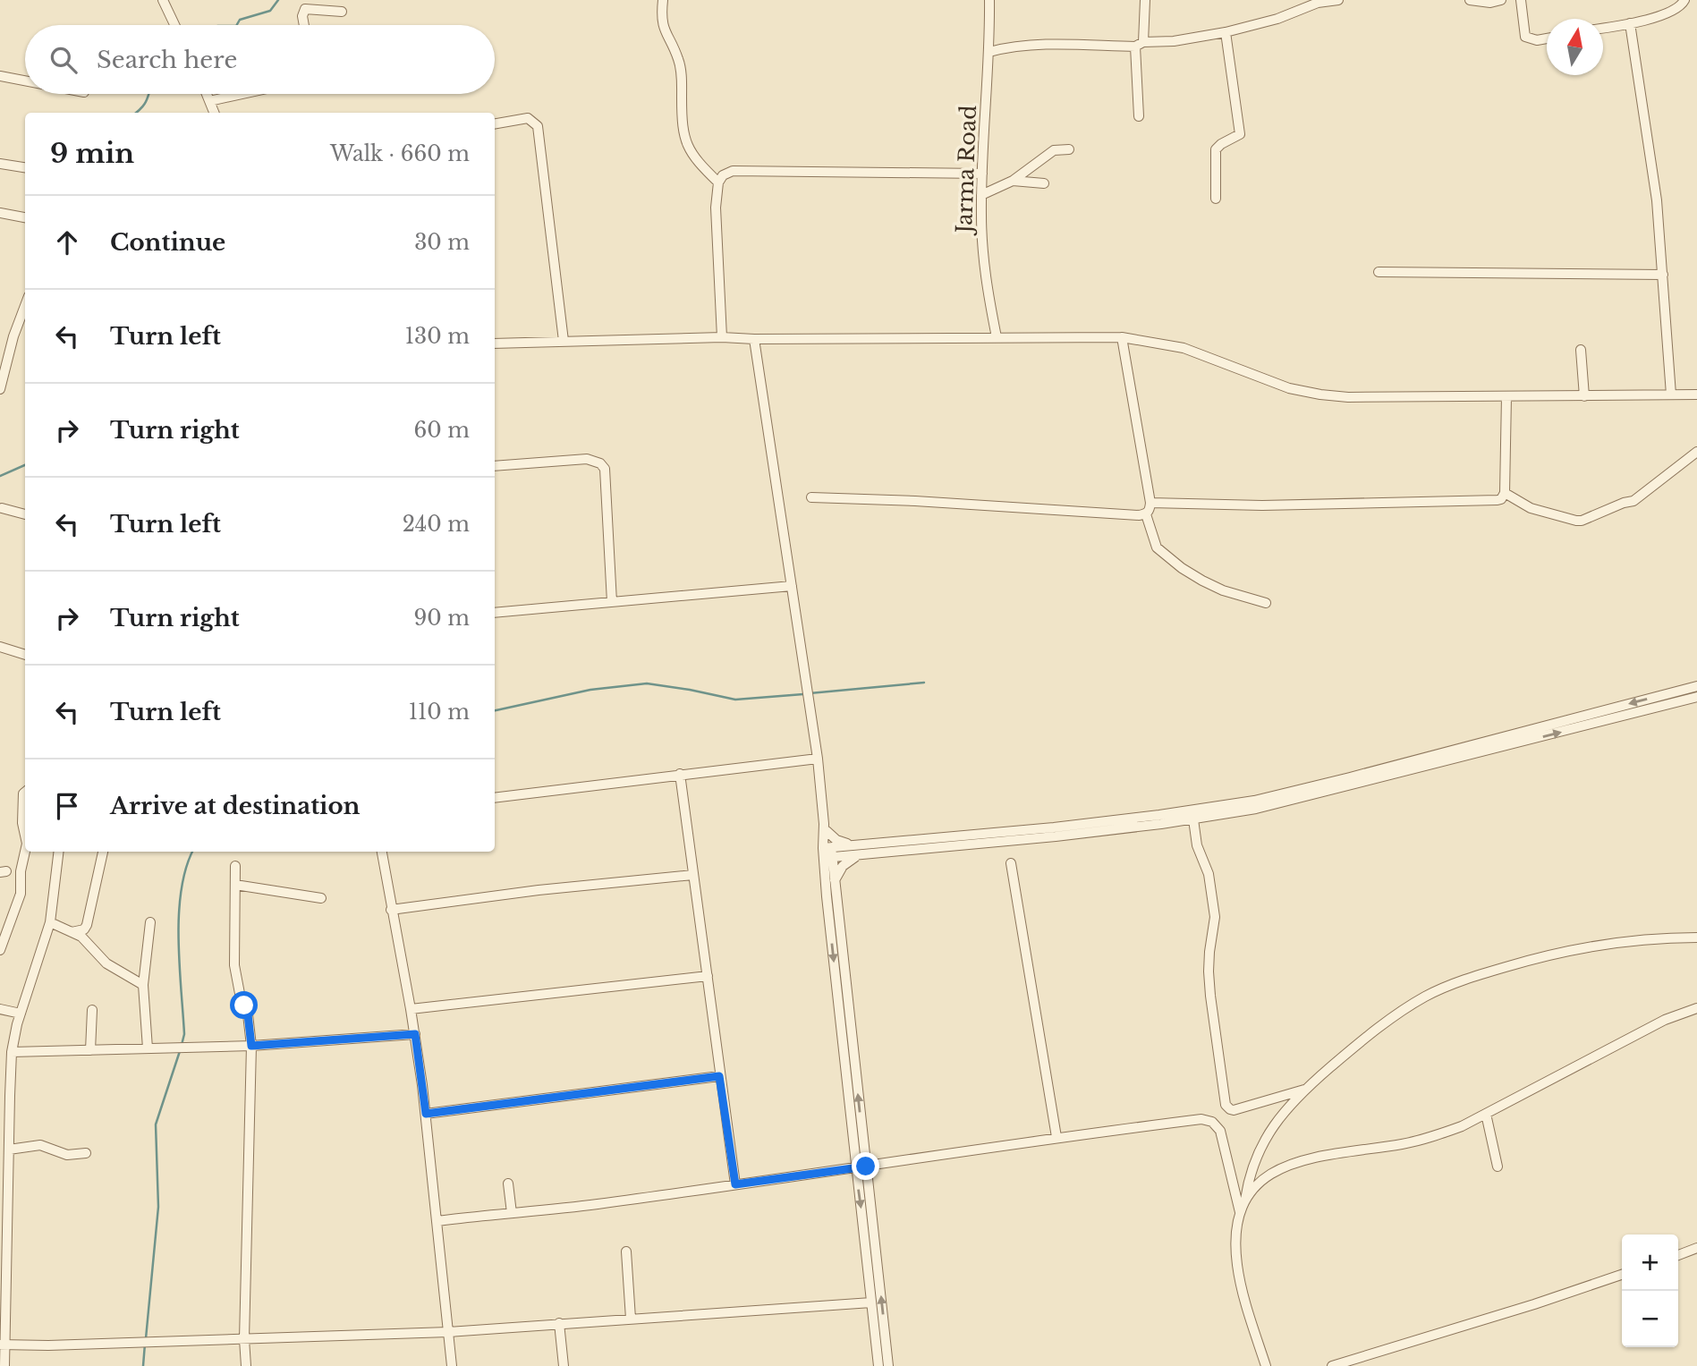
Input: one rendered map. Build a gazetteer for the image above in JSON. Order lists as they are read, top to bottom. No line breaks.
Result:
{"streets":{"street":["Jarma Road"]},"north":"top","page":{"search":"Search here","heading":["9 min","Walk · 660 m"],"list":[["Continue","30 m"],["Turn left","130 m"],["Turn right","60 m"],["Turn left","240 m"],["Turn right","90 m"],["Turn left","110 m"],"Arrive at destination"],"map_buttons":["+","−"]}}
